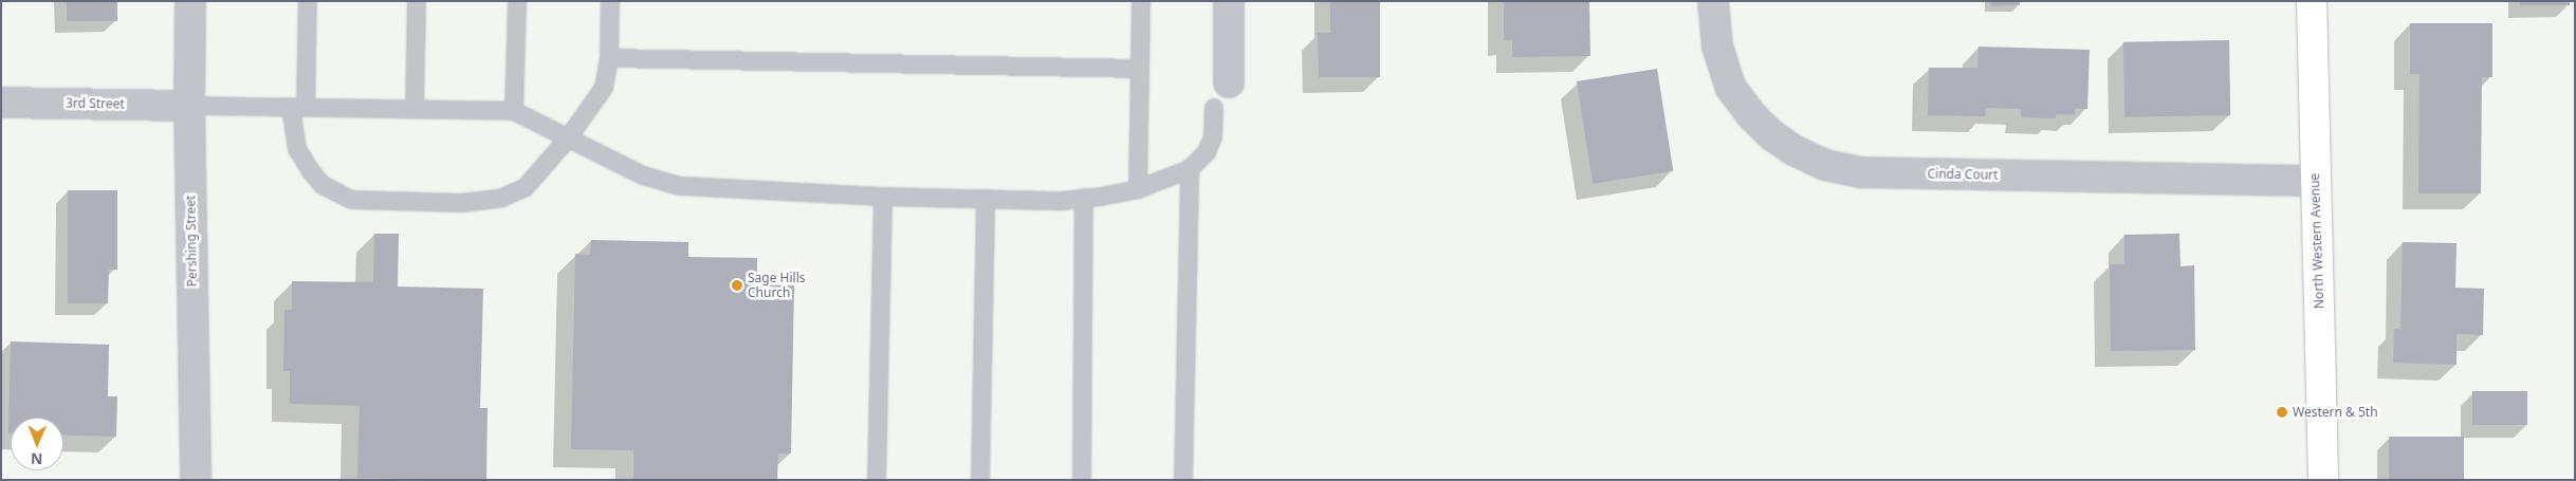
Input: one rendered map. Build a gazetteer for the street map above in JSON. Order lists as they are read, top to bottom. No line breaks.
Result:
{"streets":{"main road":["North Western Avenue"],"street":["3rd Street","Cinda Court","Pershing Street"]},"crossings":[["3rd Street","Pershing Street"],["Cinda Court","North Western Avenue"]],"places":["Sage Hills Church","Western & 5th"],"north":"bottom"}
